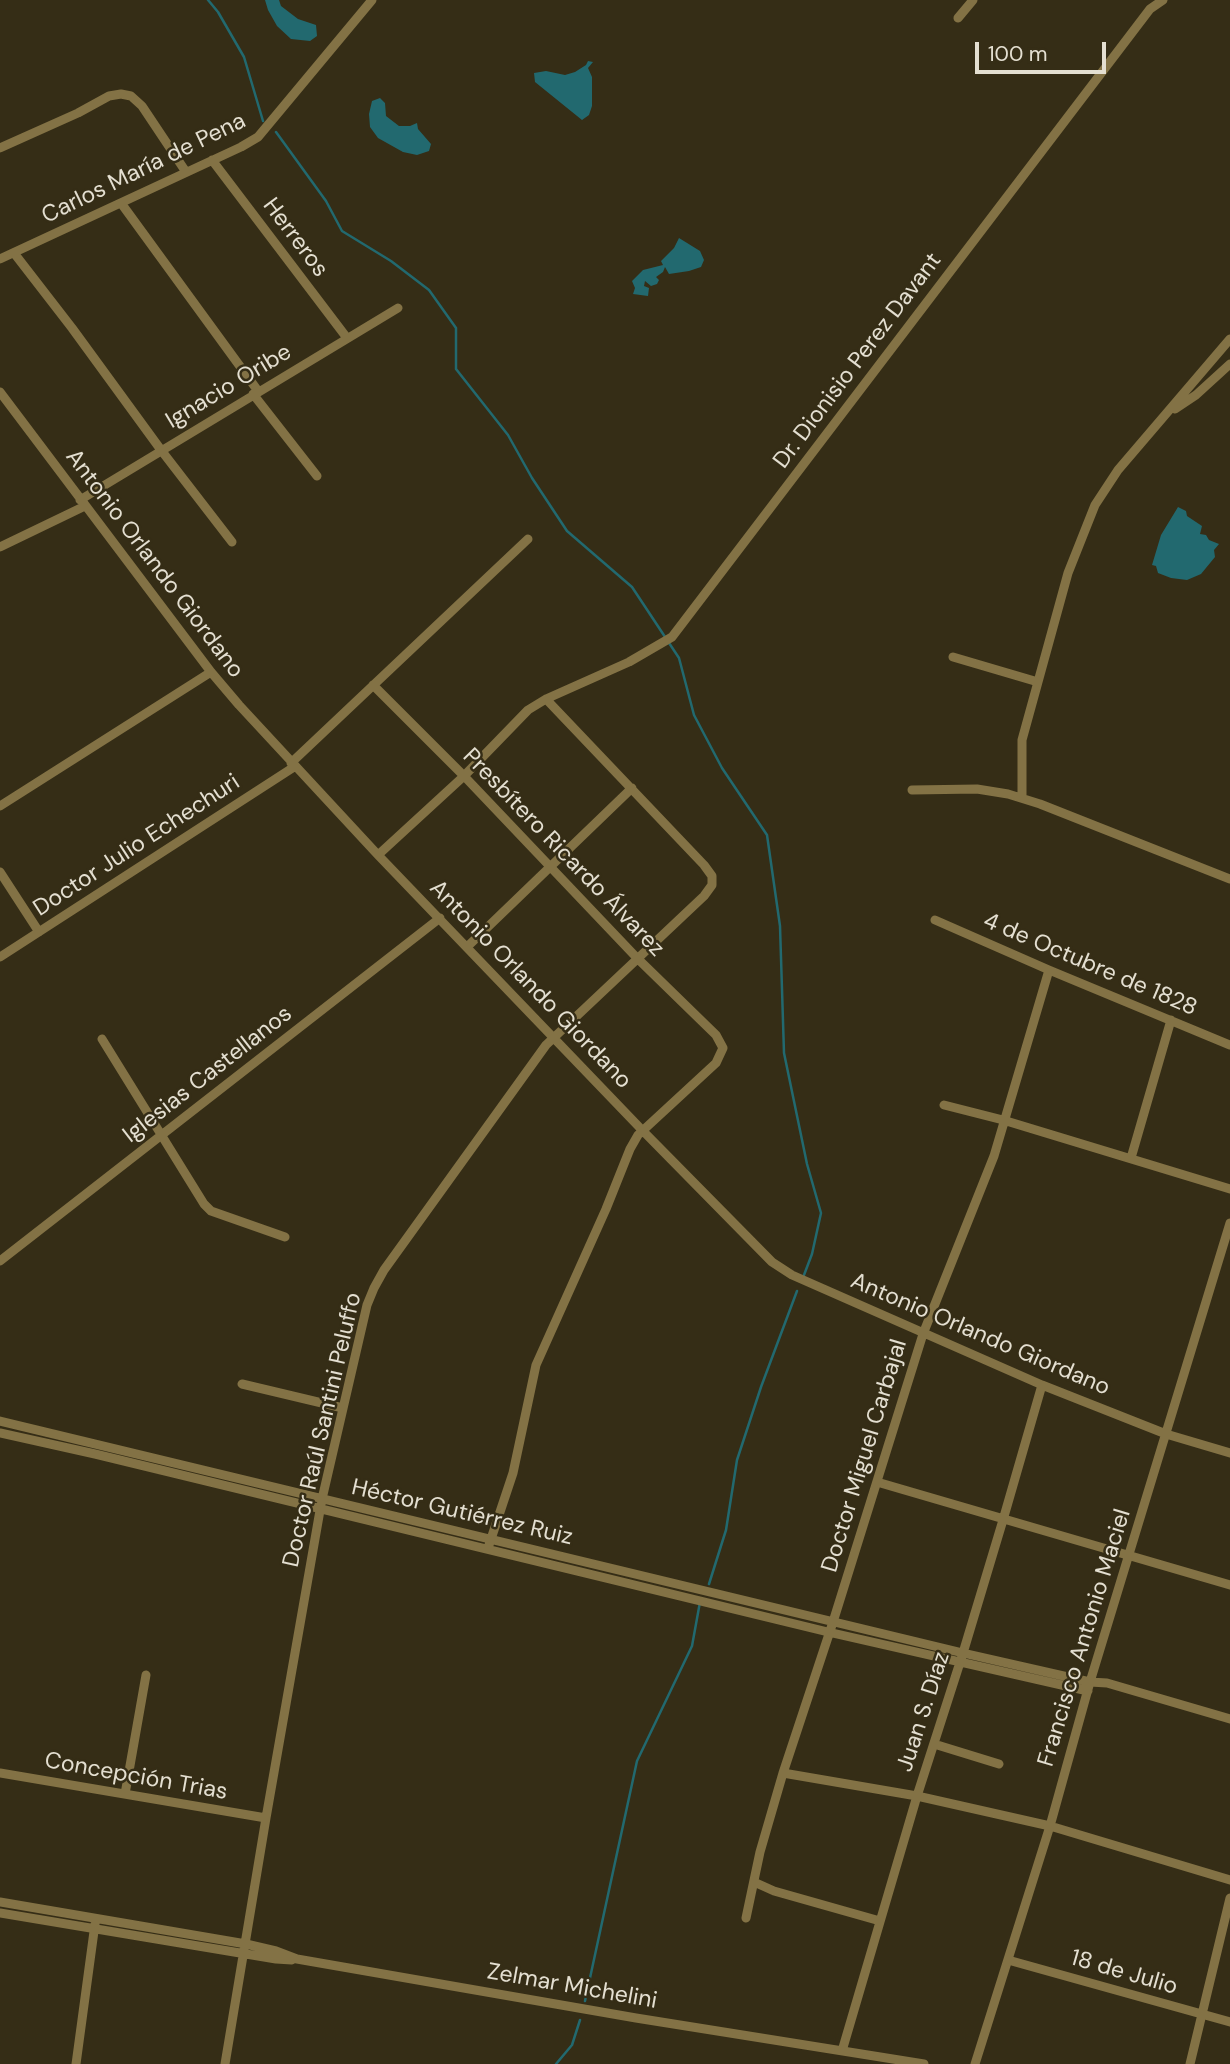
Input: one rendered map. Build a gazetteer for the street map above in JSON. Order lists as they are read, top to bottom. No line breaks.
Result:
{"streets":{"street":["Carlos María de Pena","Herreros","Dr. Dionisio Perez Davant","Ignacio Oribe","Antonio Orlando Giordano","Doctor Julio Echechuri","Presbítero Ricardo Álvarez","4 de Octubre de 1828","Iglesias Castellanos","Doctor Raúl Santini Peluffo","Doctor Miguel Carbajal","Héctor Gutiérrez Ruiz","Francisco Antonio Maciel","Juan S. Díaz","Concepción Trias","18 de Julio","Zelmar Michelini"]},"crossings":[["Carlos María de Pena","Herreros"],["Herreros","Ignacio Oribe"],["Dr. Dionisio Perez Davant","Antonio Orlando Giordano"],["Dr. Dionisio Perez Davant","Presbítero Ricardo Álvarez"],["Ignacio Oribe","Antonio Orlando Giordano"],["Antonio Orlando Giordano","Doctor Julio Echechuri"],["Antonio Orlando Giordano","Presbítero Ricardo Álvarez"],["Antonio Orlando Giordano","Iglesias Castellanos"],["Antonio Orlando Giordano","Doctor Raúl Santini Peluffo"],["Antonio Orlando Giordano","Doctor Miguel Carbajal"],["Antonio Orlando Giordano","Francisco Antonio Maciel"],["Antonio Orlando Giordano","Juan S. Díaz"],["Doctor Julio Echechuri","Presbítero Ricardo Álvarez"],["Presbítero Ricardo Álvarez","Doctor Raúl Santini Peluffo"],["4 de Octubre de 1828","Doctor Miguel Carbajal"],["Doctor Raúl Santini Peluffo","Héctor Gutiérrez Ruiz"],["Doctor Raúl Santini Peluffo","Concepción Trias"],["Doctor Raúl Santini Peluffo","Zelmar Michelini"],["Doctor Miguel Carbajal","Héctor Gutiérrez Ruiz"],["Héctor Gutiérrez Ruiz","Francisco Antonio Maciel"],["Héctor Gutiérrez Ruiz","Juan S. Díaz"],["Francisco Antonio Maciel","18 de Julio"],["Juan S. Díaz","Zelmar Michelini"]],"scale_bar":"100 m"}
